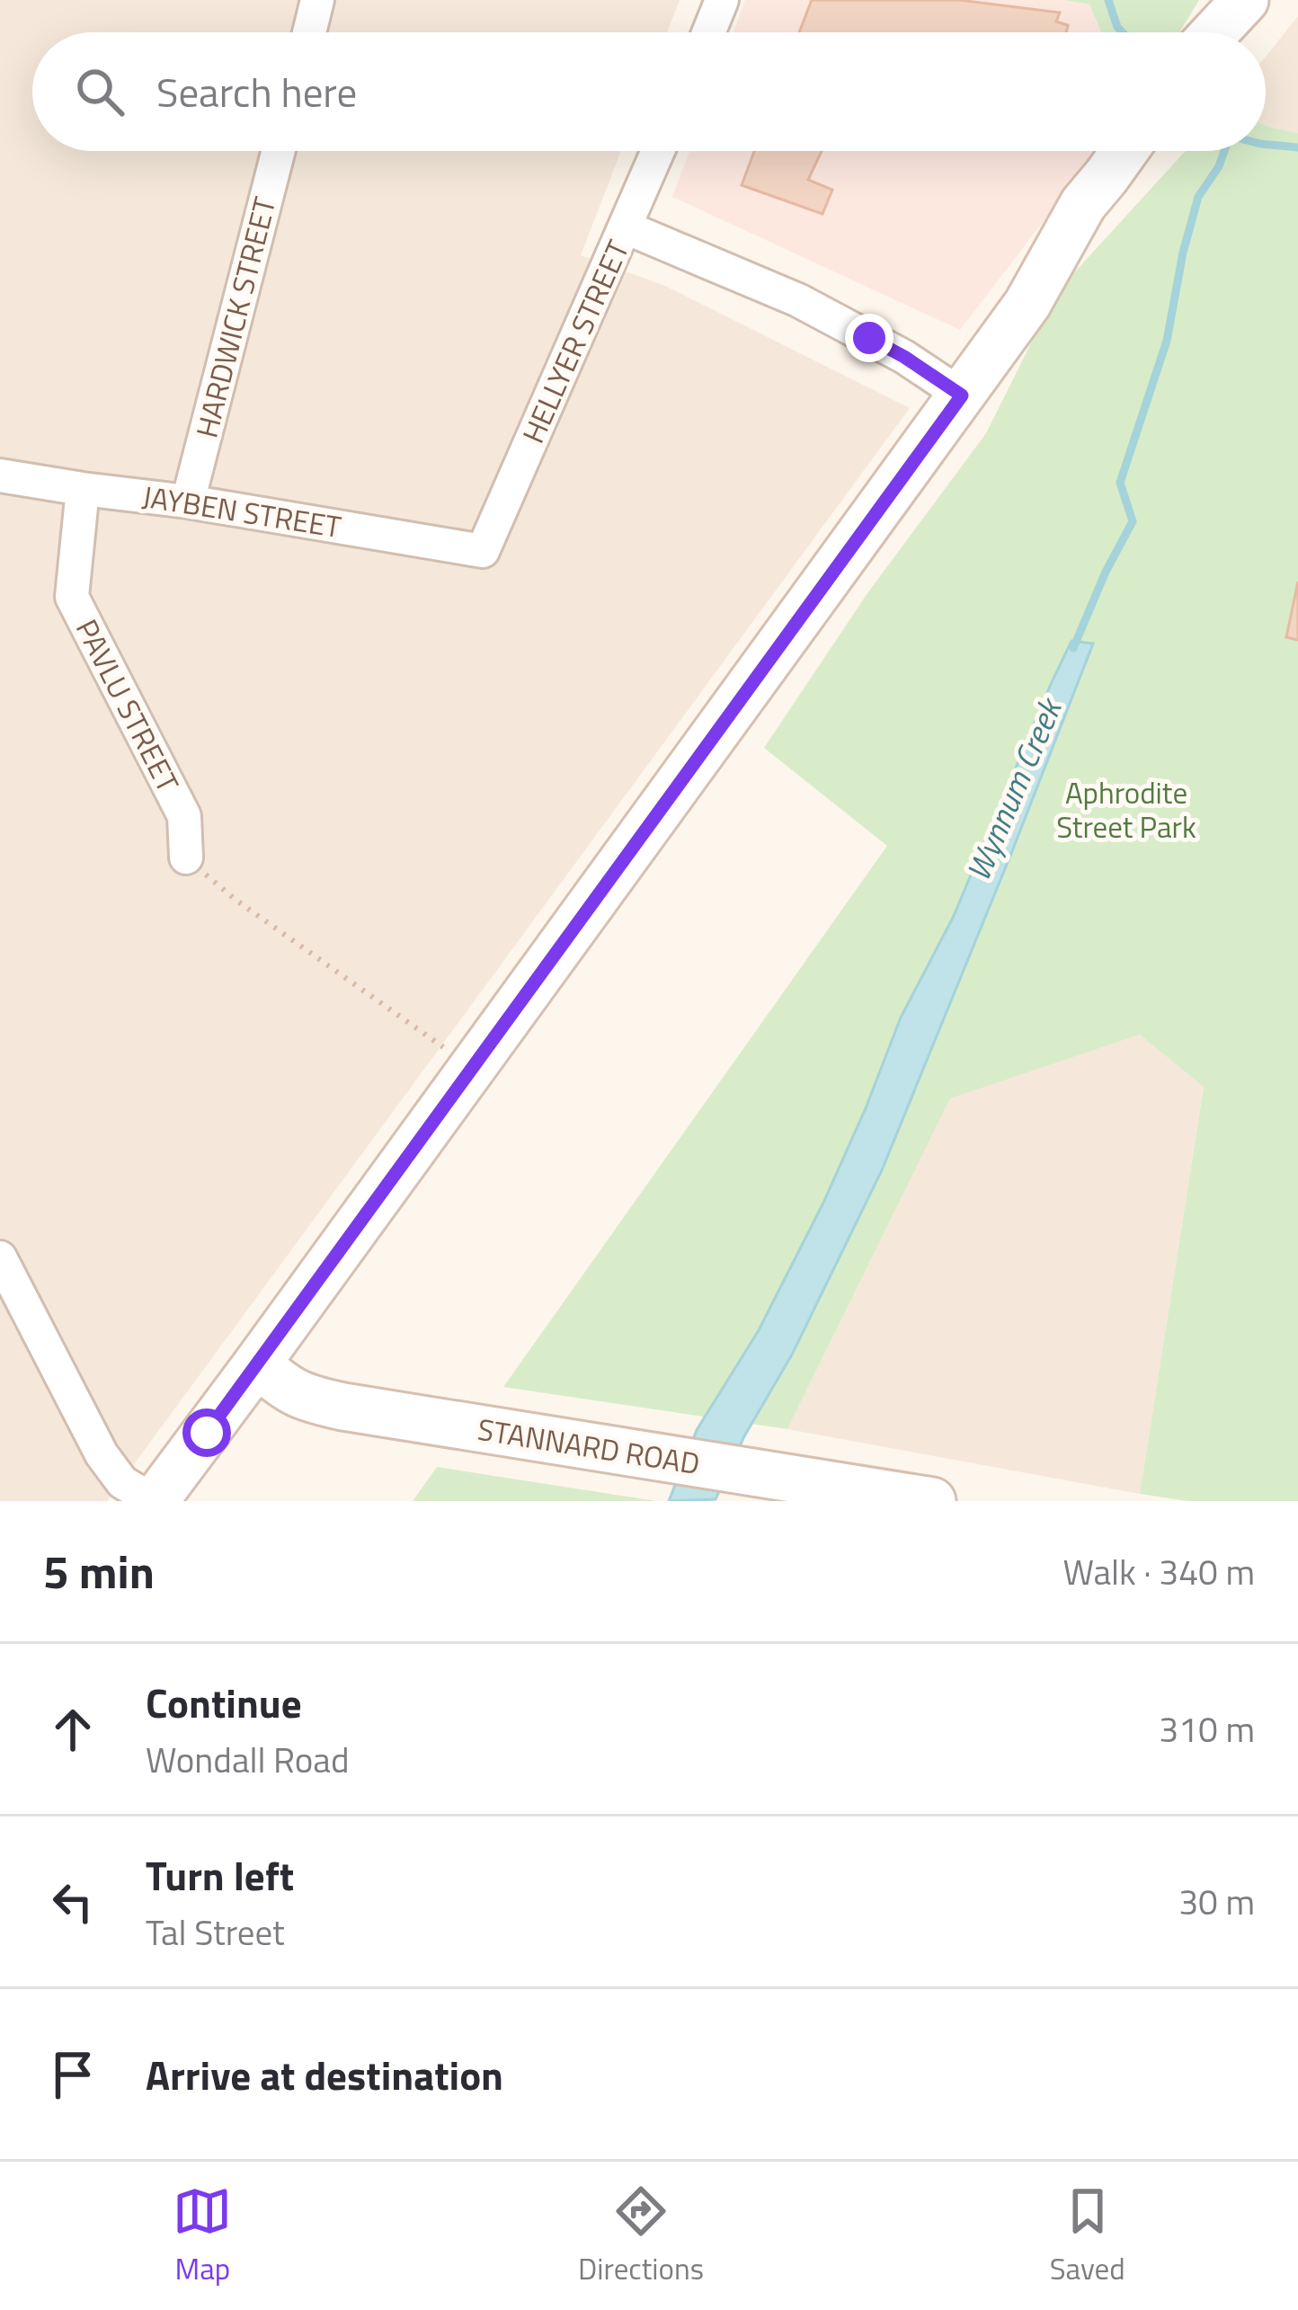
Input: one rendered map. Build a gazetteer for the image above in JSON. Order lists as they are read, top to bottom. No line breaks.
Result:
{"streets":{"main road":["STANNARD ROAD"],"street":["HARDWICK STREET","HELLYER STREET","JAYBEN STREET","PAVLU STREET"]},"crossings":[["HARDWICK STREET","JAYBEN STREET"],["HELLYER STREET","JAYBEN STREET"],["JAYBEN STREET","PAVLU STREET"]],"water":["Wynnum Creek"],"parks":["Aphrodite Street Park"],"page":{"search":"Search here","heading":["5 min","Walk · 340 m"],"list":[["Continue","Wondall Road","310 m"],["Turn left","Tal Street","30 m"],"Arrive at destination"],"nav":["Map","Directions","Saved"]}}
